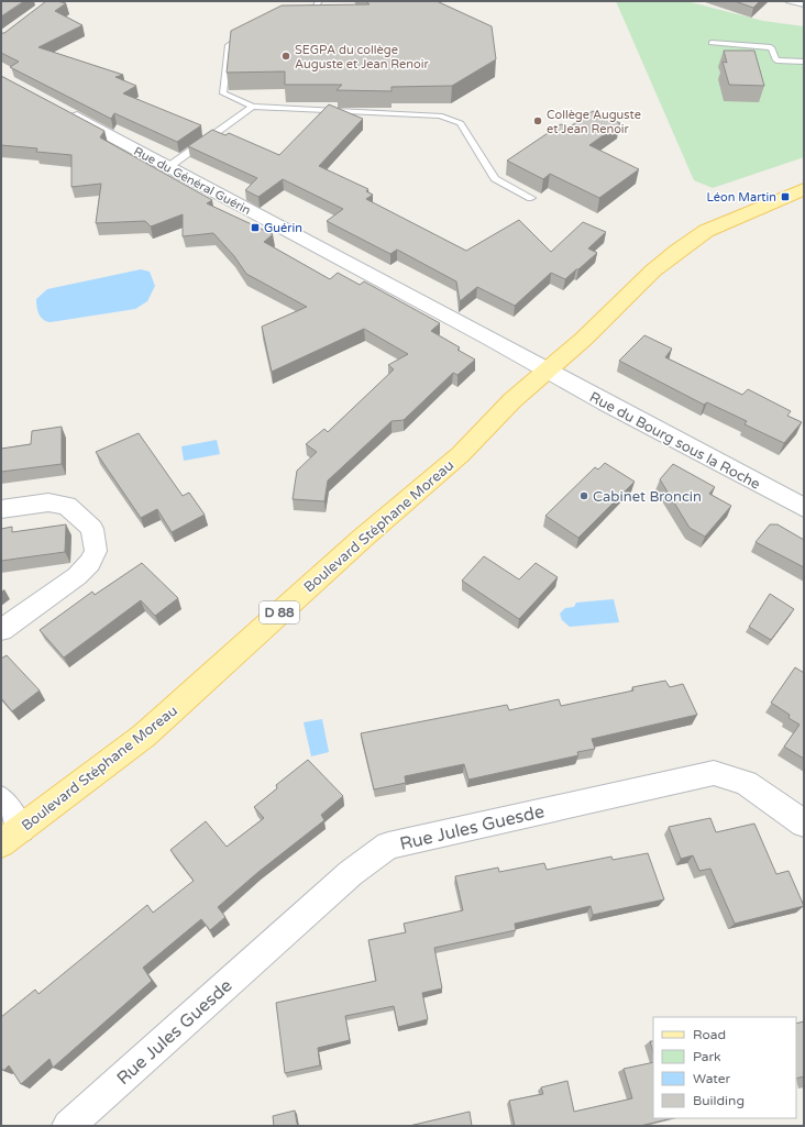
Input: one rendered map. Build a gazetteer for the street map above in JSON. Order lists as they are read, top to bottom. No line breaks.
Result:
{"streets":{"main road":["Rue du Général Guérin","Rue du Bourg sous la Roche","Boulevard Stéphane Moreau","D 88"],"street":["Rue Jules Guesde"]},"crossings":[["Rue du Général Guérin","Rue du Bourg sous la Roche"],["Rue du Général Guérin","Boulevard Stéphane Moreau"],["Rue du Bourg sous la Roche","Boulevard Stéphane Moreau"]],"places":{"other":["SEGPA du collège Auguste et Jean Renoir","Collège Auguste et Jean Renoir","Cabinet Broncin"],"transit":["Léon Martin","Guérin"]},"legend":["Road","Park","Water","Building"]}
